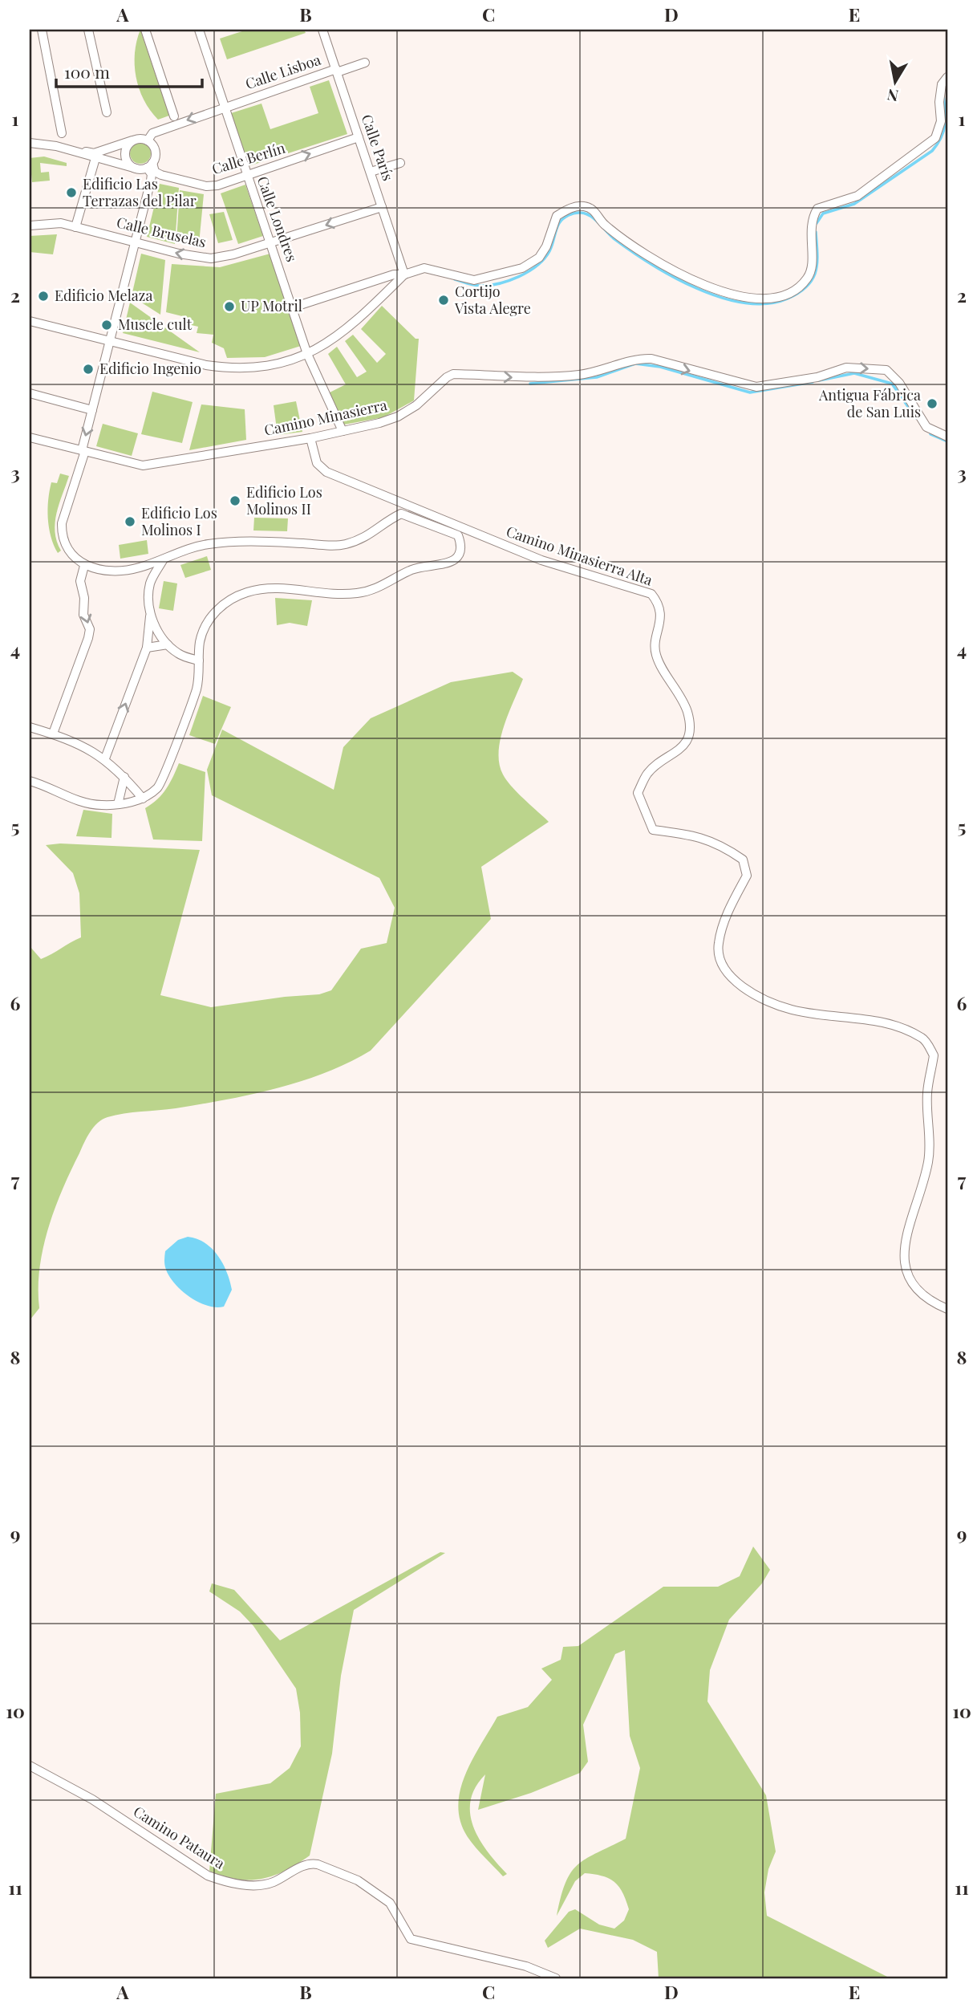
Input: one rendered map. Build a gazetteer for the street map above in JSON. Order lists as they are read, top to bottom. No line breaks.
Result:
{"streets":{"street":["Calle Lisboa","Calle París","Calle Berlín","Calle Londres","Calle Bruselas","Camino Minasierra","Camino Minasierra Alta","Camino Pataura"]},"crossings":[["Calle Lisboa","Calle París"],["Calle Lisboa","Calle Berlín"],["Calle Lisboa","Calle Londres"],["Calle París","Calle Berlín"],["Calle París","Calle Bruselas"],["Calle Berlín","Calle Londres"],["Calle Londres","Calle Bruselas"],["Calle Londres","Camino Minasierra"],["Camino Minasierra","Camino Minasierra Alta"]],"one_way":["Calle Lisboa","Calle Berlín","Camino Minasierra"],"places":["Edificio Las Terrazas del Pilar","Edificio Melaza","Cortijo Vista Alegre","UP Motril","Muscle cult","Edificio Ingenio","Antigua Fábrica de San Luis","Edificio Los Molinos II","Edificio Los Molinos I"],"scale_bar":"100 m","north":"bottom","grid":{"columns":["A","B","C","D","E"],"rows":["1","2","3","4","5","6","7","8","9","10","11"]}}
